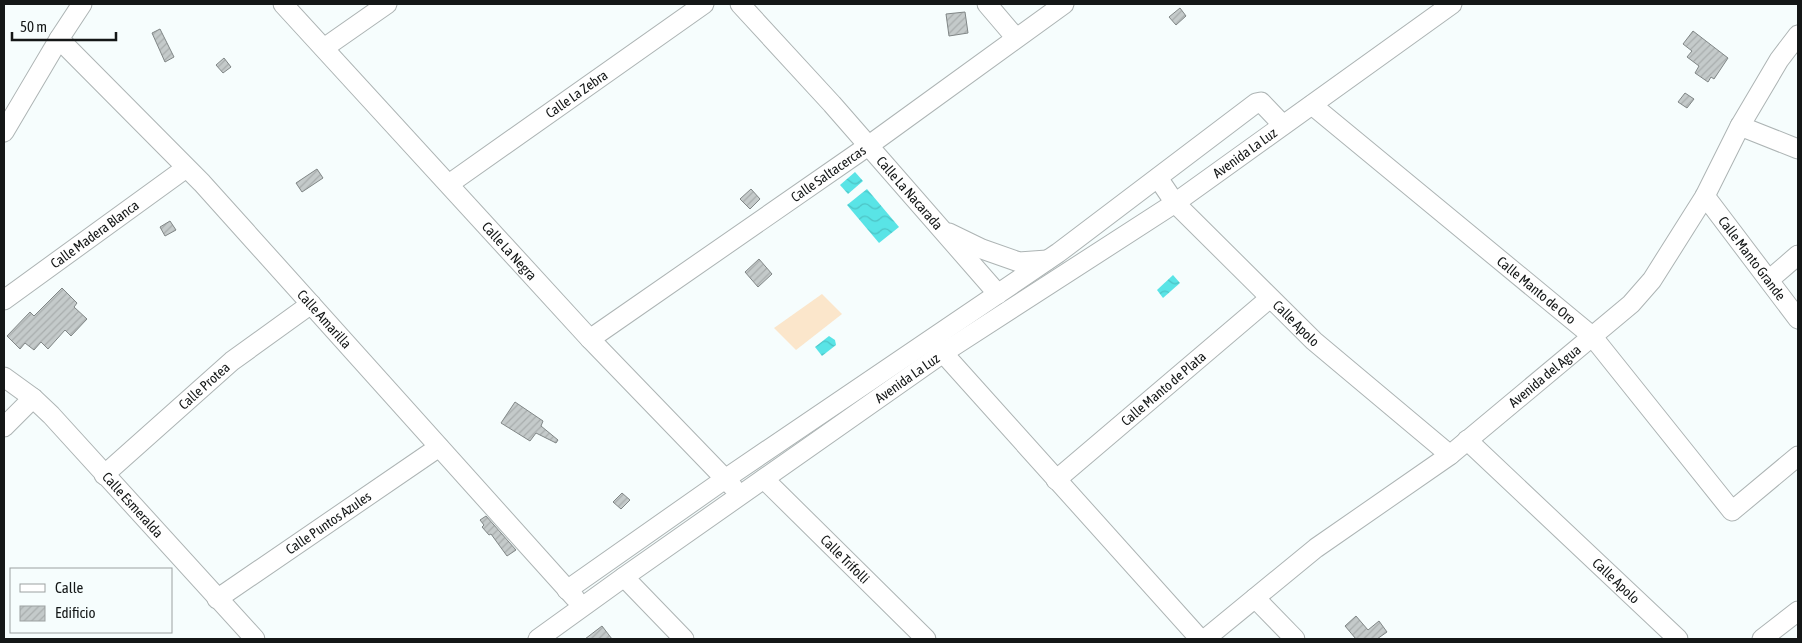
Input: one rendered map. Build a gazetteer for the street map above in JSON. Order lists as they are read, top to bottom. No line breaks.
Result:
{"streets":{"street":["Calle La Zebra","Avenida La Luz","Calle Saltacercas","Calle La Nacarada","Calle Madera Blanca","Calle La Negra","Calle Manto Grande","Calle Manto de Oro","Calle Amarilla","Calle Apolo","Avenida del Agua","Calle Protea","Calle Manto de Plata","Calle Esmeralda","Calle Puntos Azules","Calle Trifolli"]},"crossings":[["Calle La Zebra","Calle La Negra"],["Avenida La Luz","Calle La Nacarada"],["Avenida La Luz","Calle La Negra"],["Avenida La Luz","Calle Manto de Oro"],["Avenida La Luz","Calle Amarilla"],["Avenida La Luz","Calle Apolo"],["Avenida La Luz","Calle Trifolli"],["Calle Saltacercas","Calle La Nacarada"],["Calle Saltacercas","Calle La Negra"],["Calle Madera Blanca","Calle Amarilla"],["Calle Manto Grande","Avenida del Agua"],["Calle Manto de Oro","Avenida del Agua"],["Calle Amarilla","Calle Protea"],["Calle Amarilla","Calle Puntos Azules"],["Calle Apolo","Avenida del Agua"],["Calle Apolo","Calle Manto de Plata"],["Calle Protea","Calle Esmeralda"],["Calle Esmeralda","Calle Puntos Azules"]],"legend":["Calle","Edificio"],"scale_bar":"50 m"}
